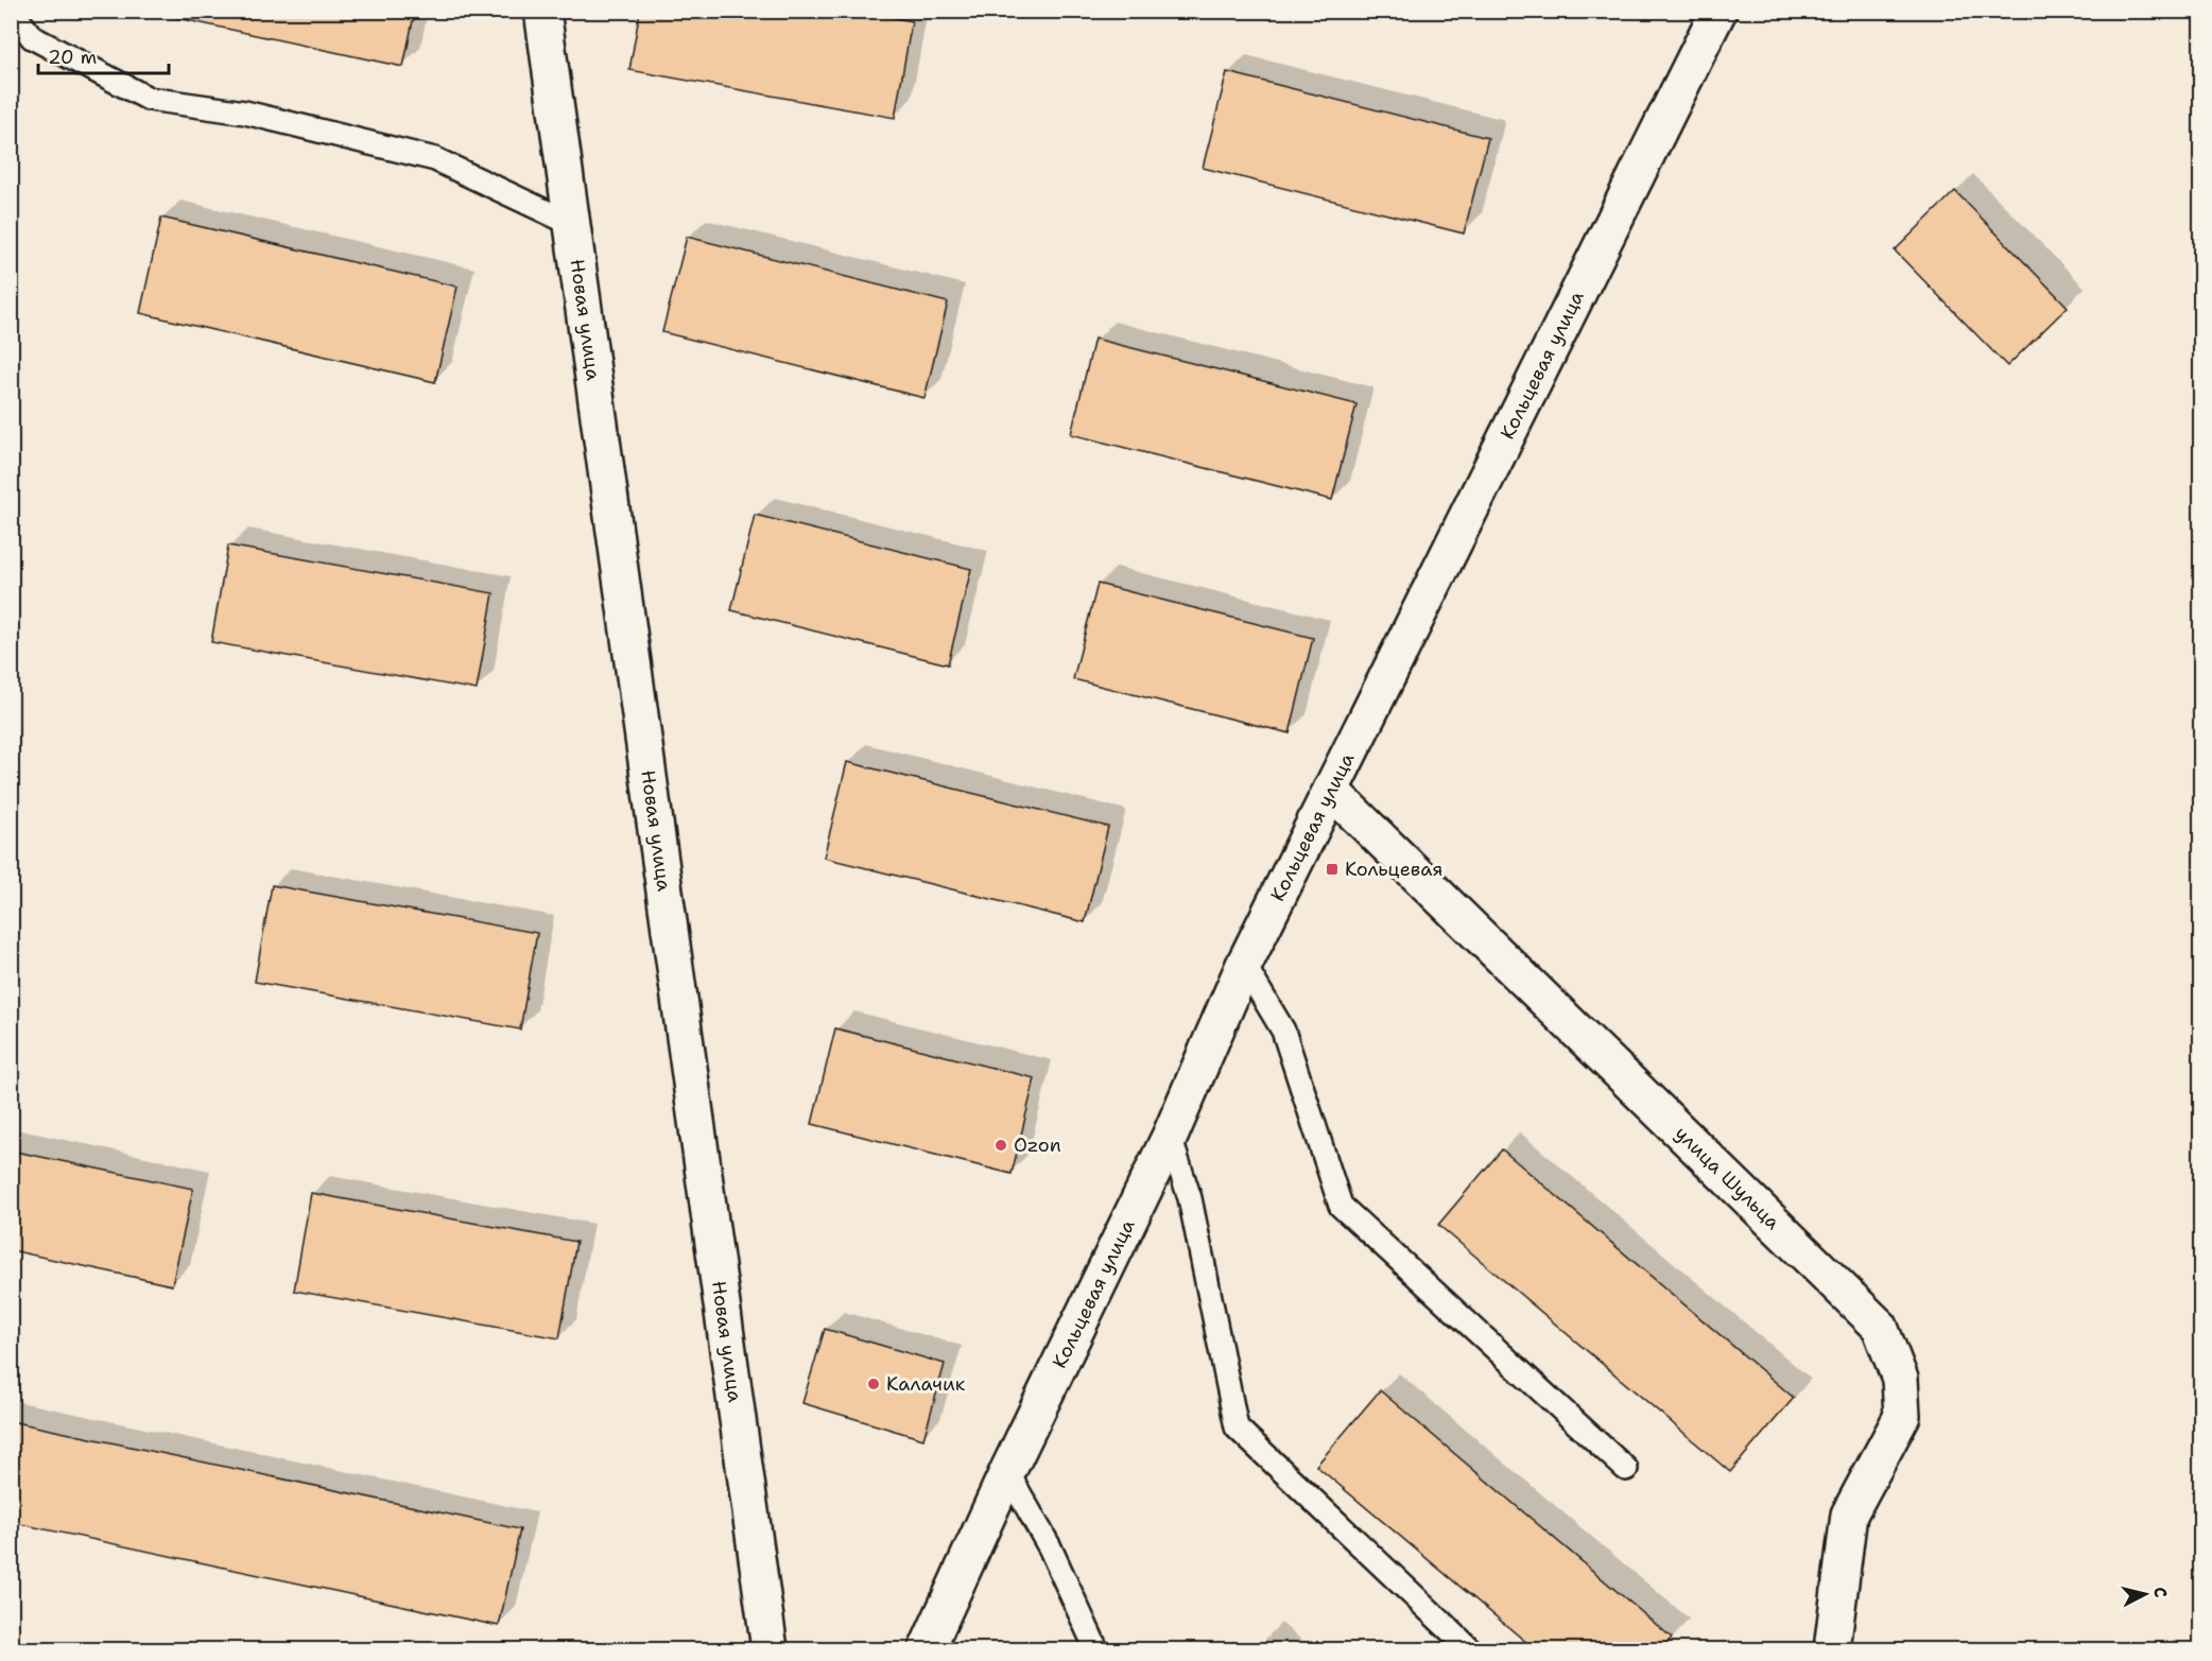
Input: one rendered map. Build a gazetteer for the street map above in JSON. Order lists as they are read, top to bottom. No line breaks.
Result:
{"streets":{"street":["Новая улица","Кольцевая улица","улица Шульца"]},"crossings":[["Кольцевая улица","улица Шульца"]],"places":{"transit":["Кольцевая"],"other":["Ozon","Калачик"]},"scale_bar":"20 m","north":"right"}
